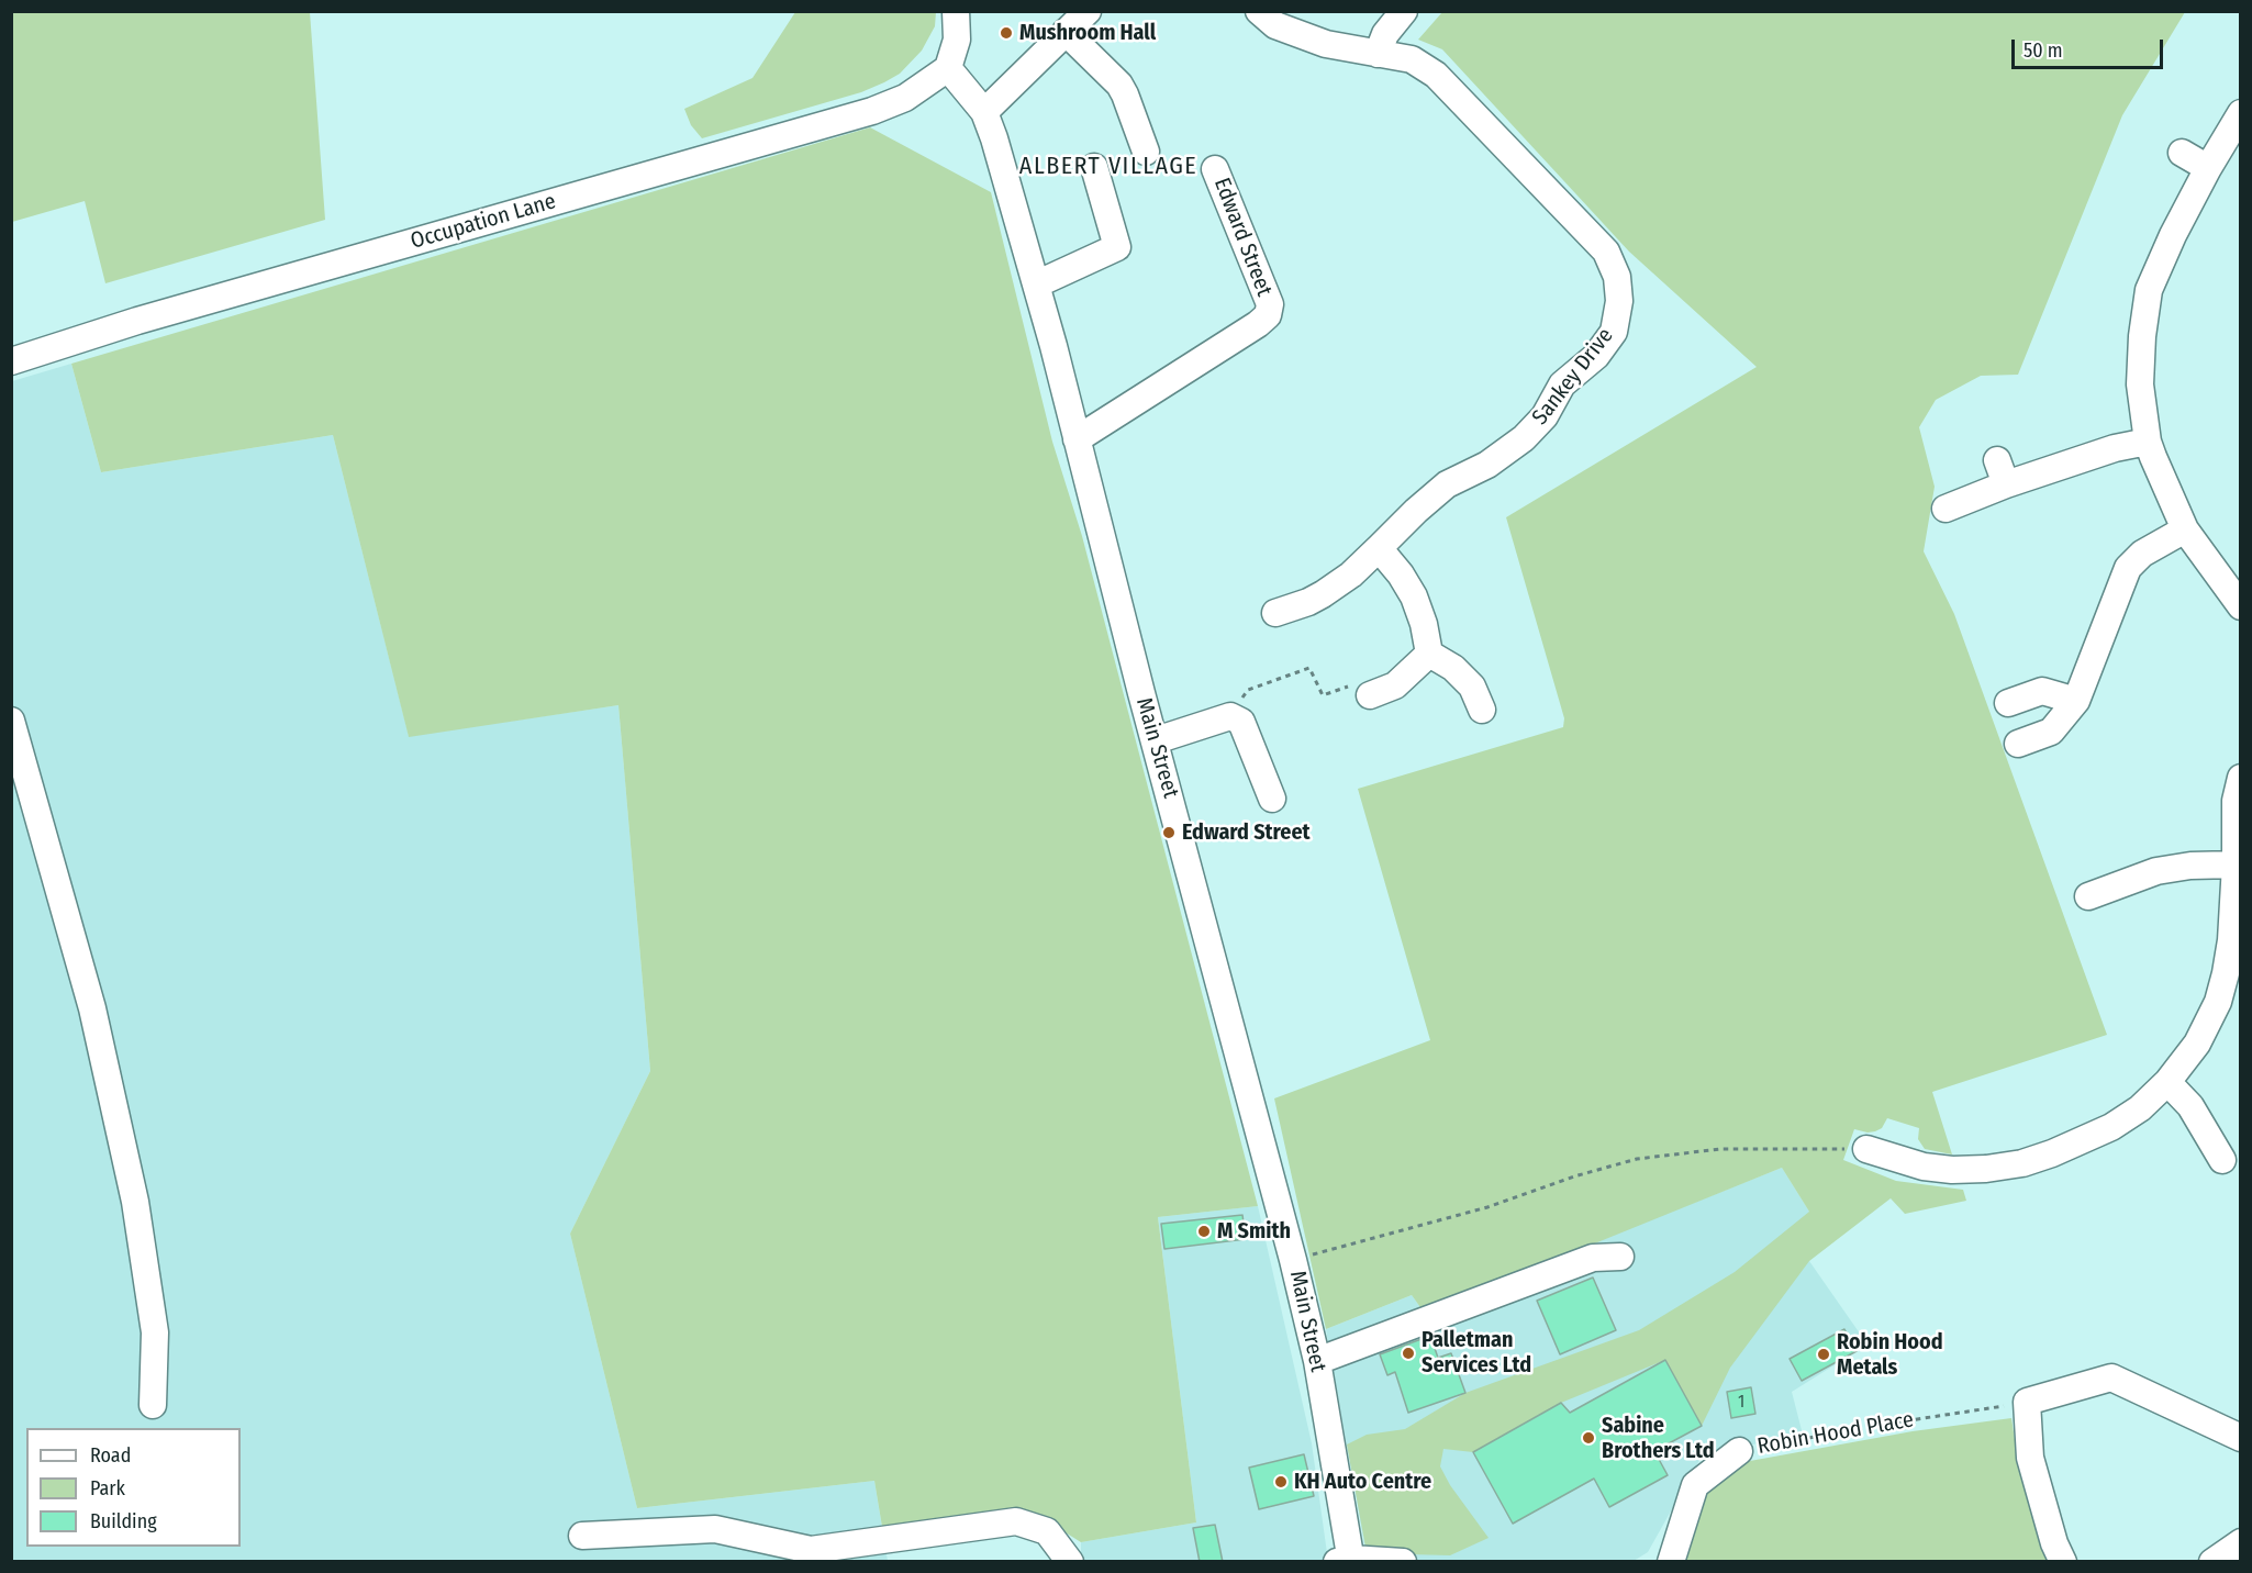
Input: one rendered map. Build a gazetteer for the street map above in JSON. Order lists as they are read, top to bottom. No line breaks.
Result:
{"streets":{"street":["Occupation Lane","Edward Street","Sankey Drive","Main Street","Robin Hood Place"]},"crossings":[["Occupation Lane","Main Street"],["Edward Street","Main Street"]],"districts":["ALBERT VILLAGE"],"places":["Mushroom Hall","Edward Street","M Smith","Palletman Services Ltd","Robin Hood Metals","Sabine Brothers Ltd","KH Auto Centre"],"house_numbers":["1"],"legend":["Road","Park","Building"],"scale_bar":"50 m"}
